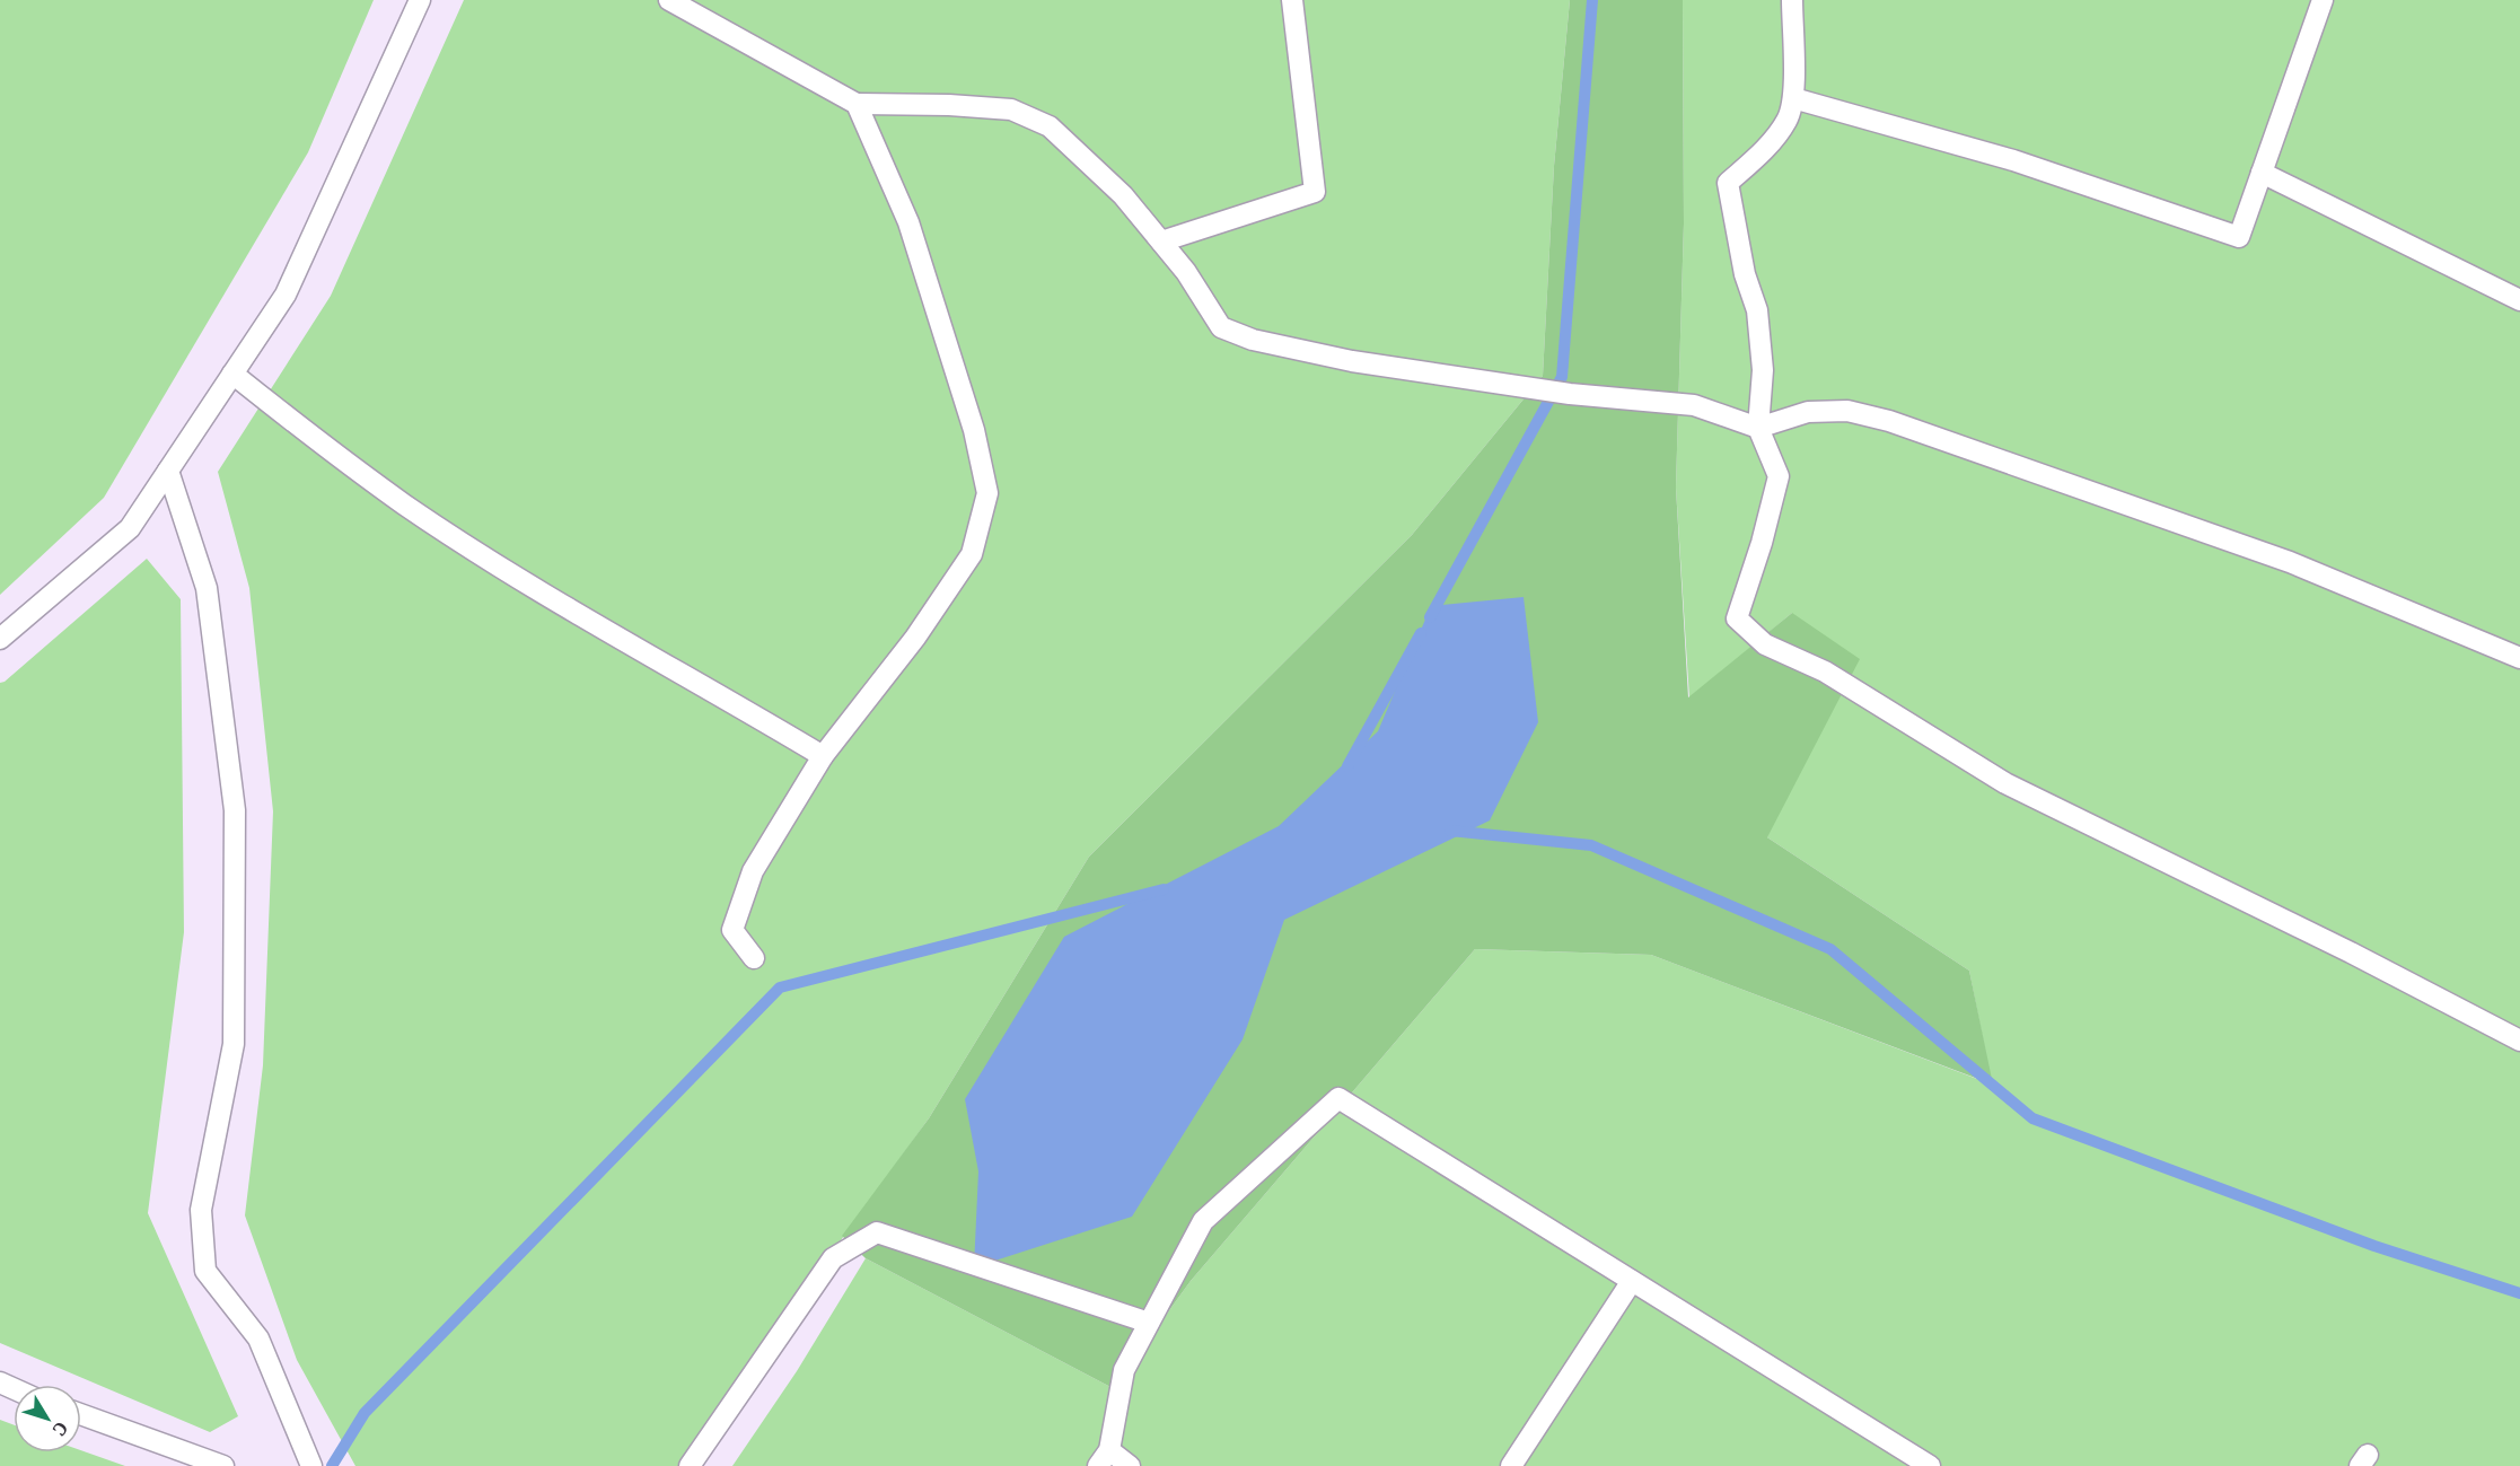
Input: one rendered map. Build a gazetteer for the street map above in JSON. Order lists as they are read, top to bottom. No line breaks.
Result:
{"north":"bottom right"}
